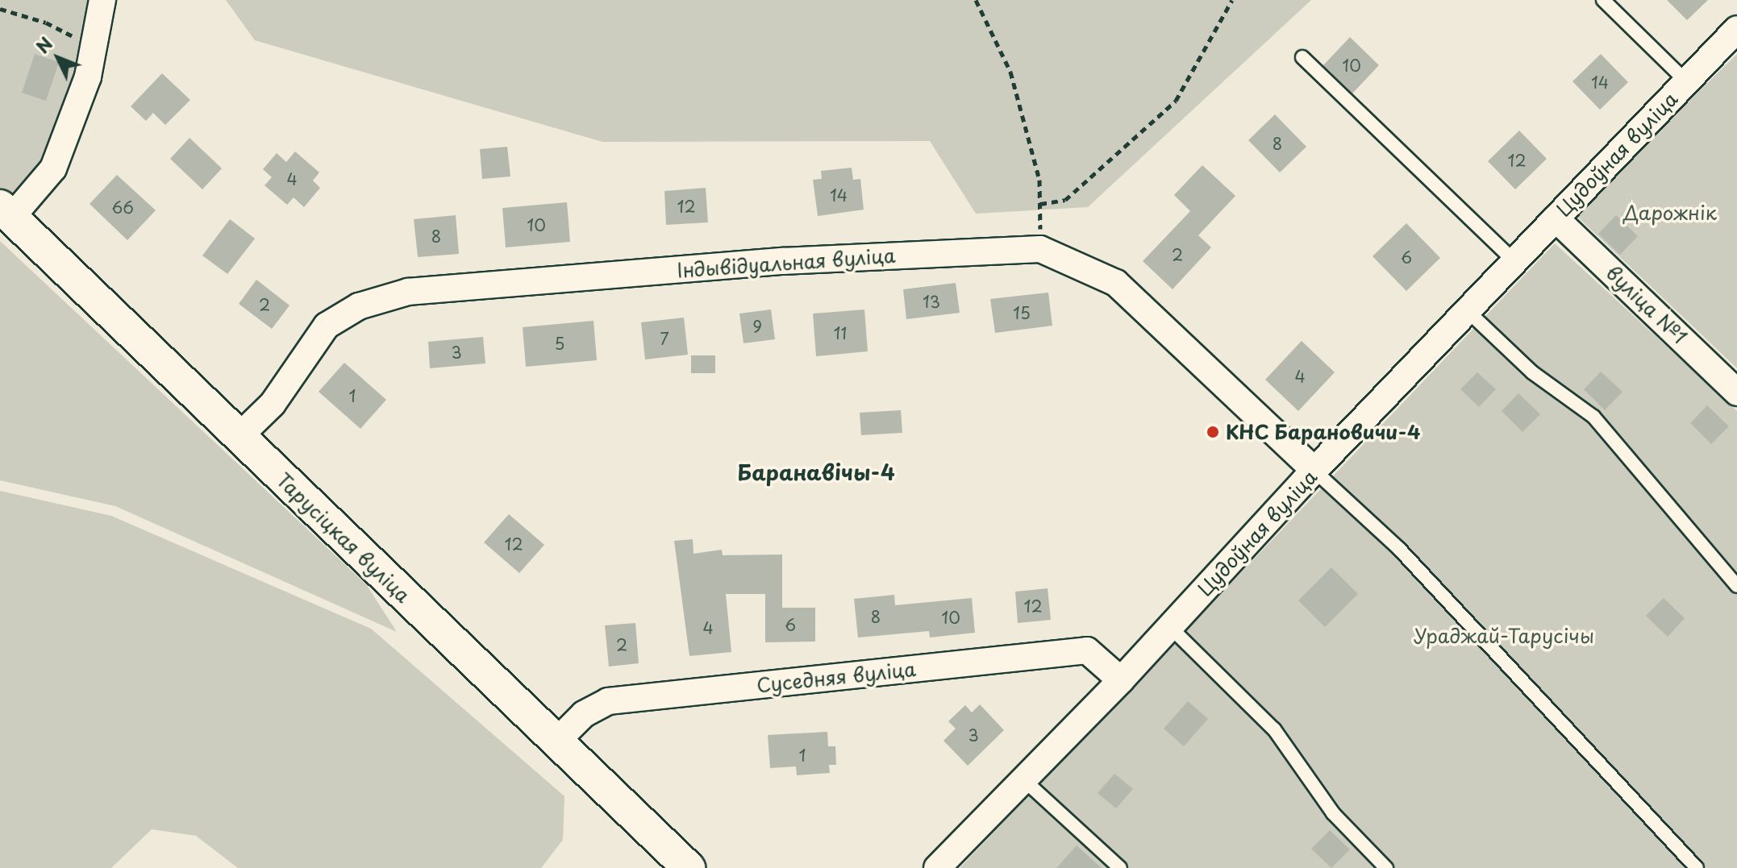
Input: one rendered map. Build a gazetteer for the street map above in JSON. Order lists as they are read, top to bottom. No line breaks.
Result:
{"streets":{"street":["Цудоўная вуліца","Індывідуальная вуліца","вуліца №1","Тарусіцкая вуліца","Суседняя вуліца"]},"crossings":[["Цудоўная вуліца","Індывідуальная вуліца"],["Цудоўная вуліца","вуліца №1"],["Цудоўная вуліца","Суседняя вуліца"],["Індывідуальная вуліца","Тарусіцкая вуліца"],["Тарусіцкая вуліца","Суседняя вуліца"]],"districts":["Баранавічы-4"],"parks":["Дарожнік","Ураджай-Тарусічы"],"places":["КНС Барановичи-4"],"house_numbers":["10","14","8","12","4","14","12","66","10","8","2","6","13","2","15","9","11","7","5","3","4","1","12","12","8","10","6","4","2","3","1"],"north":"top left"}
